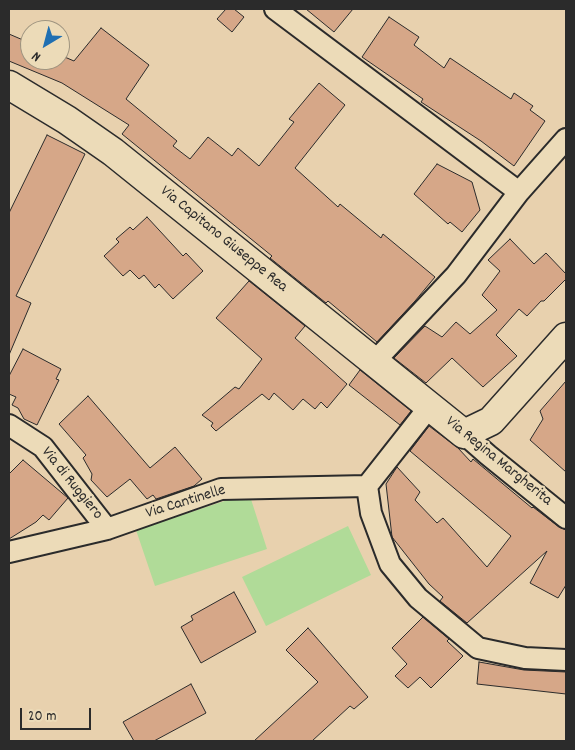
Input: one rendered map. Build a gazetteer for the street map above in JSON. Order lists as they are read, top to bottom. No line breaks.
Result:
{"streets":{"street":["Via Capitano Giuseppe Rea","Via Regina Margherita","Via di Ruggiero","Via Cantinelle"]},"crossings":[["Via Capitano Giuseppe Rea","Via Regina Margherita"],["Via di Ruggiero","Via Cantinelle"]],"scale_bar":"20 m","north":"bottom left"}
